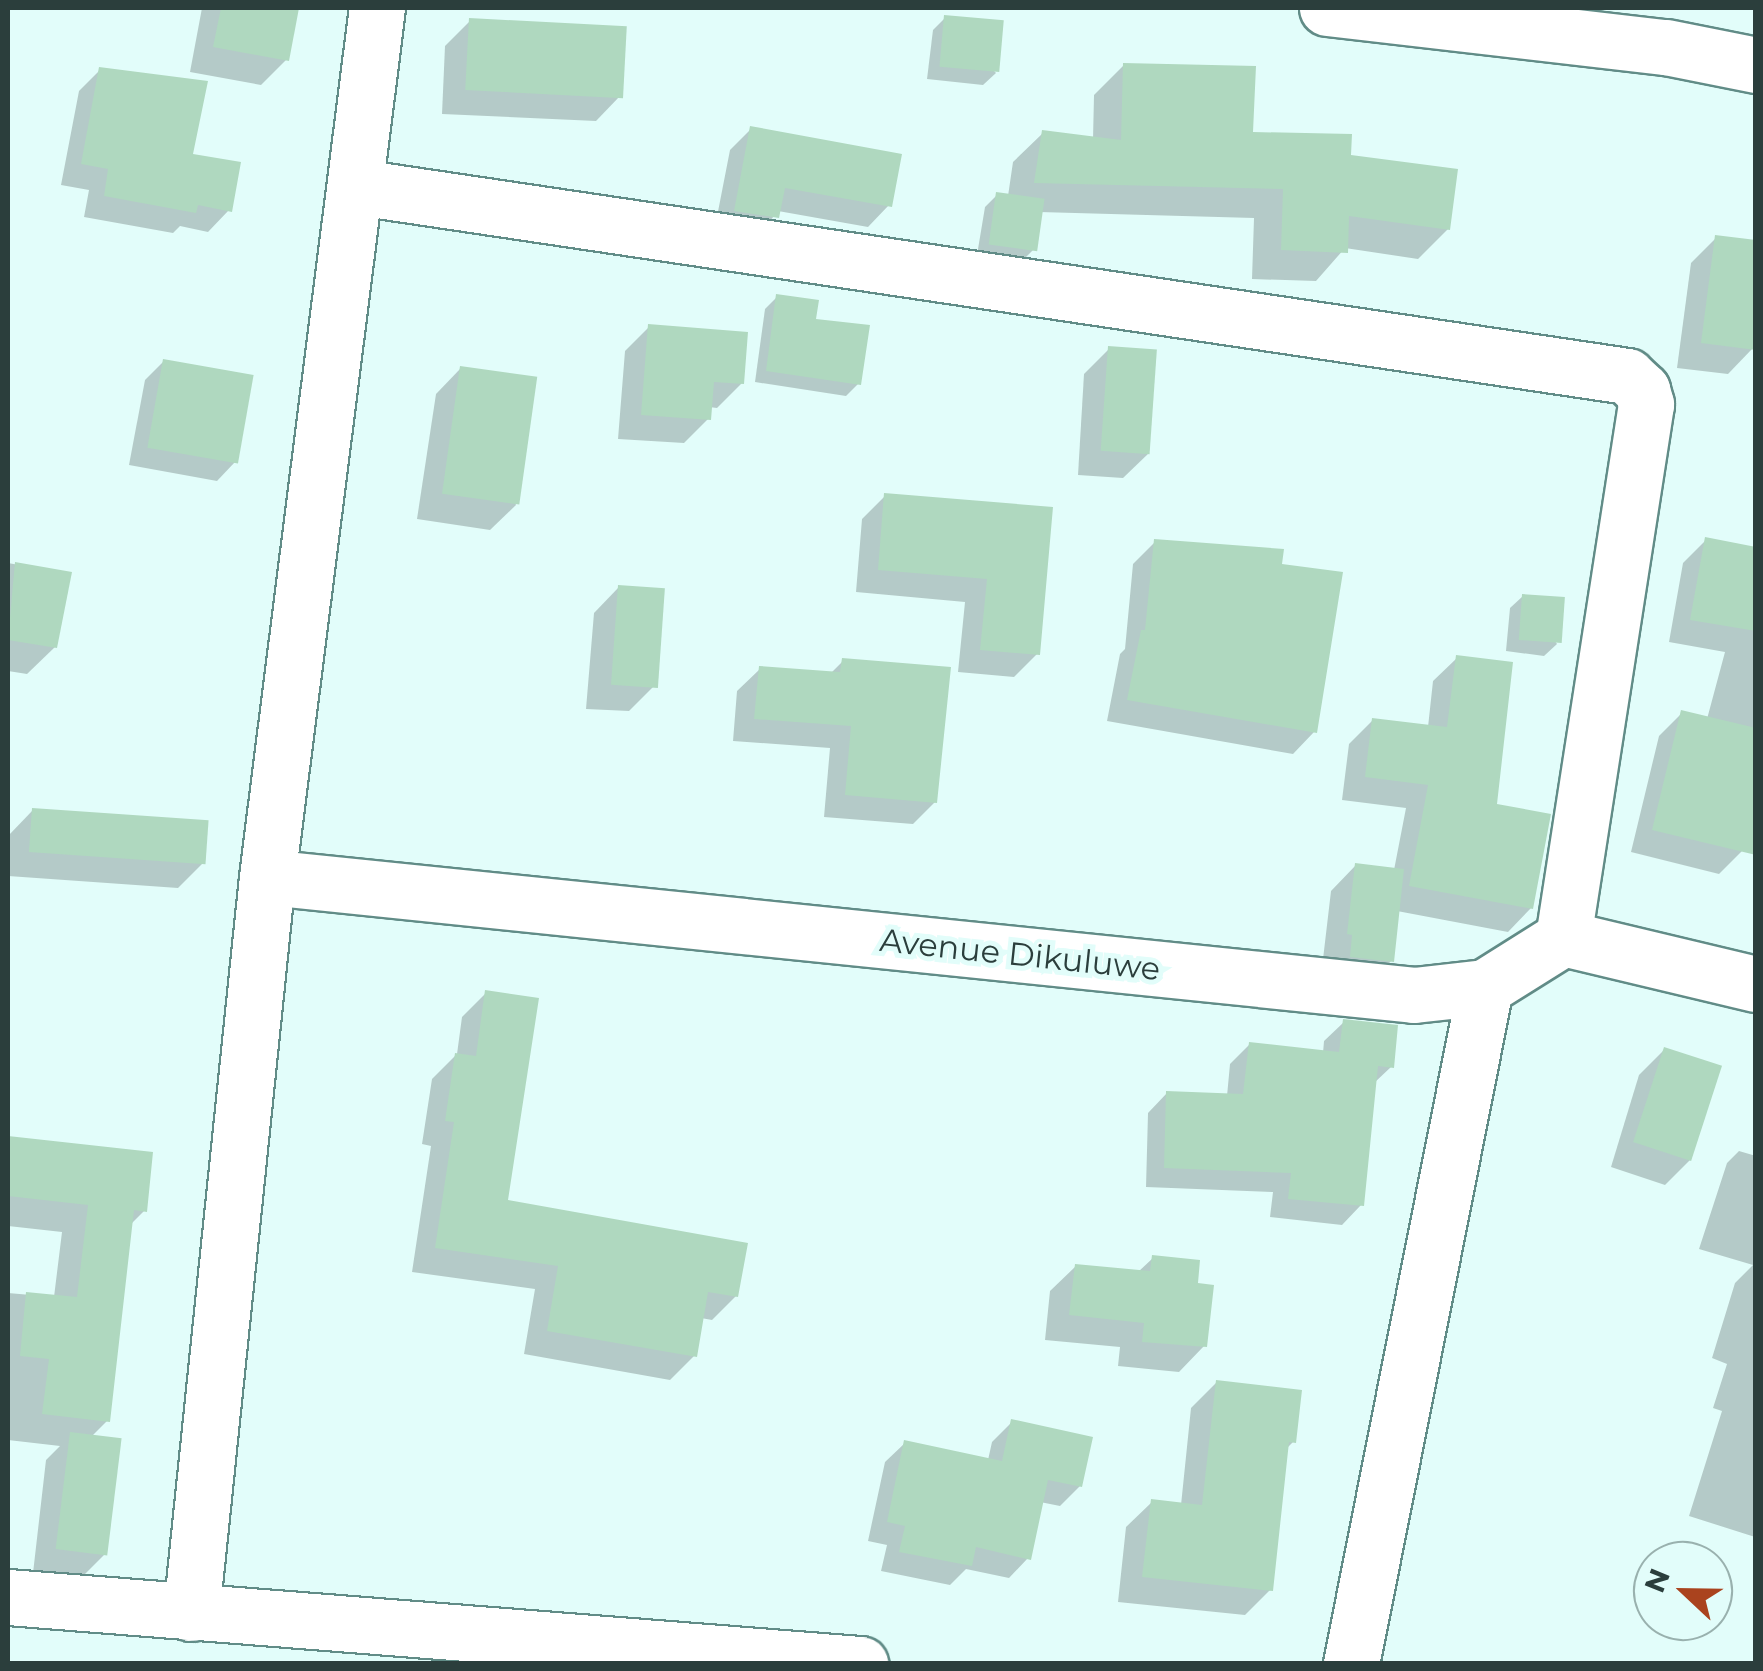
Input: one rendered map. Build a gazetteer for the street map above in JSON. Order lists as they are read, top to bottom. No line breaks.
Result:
{"streets":{"street":["Avenue Dikuluwe"]},"north":"left"}
